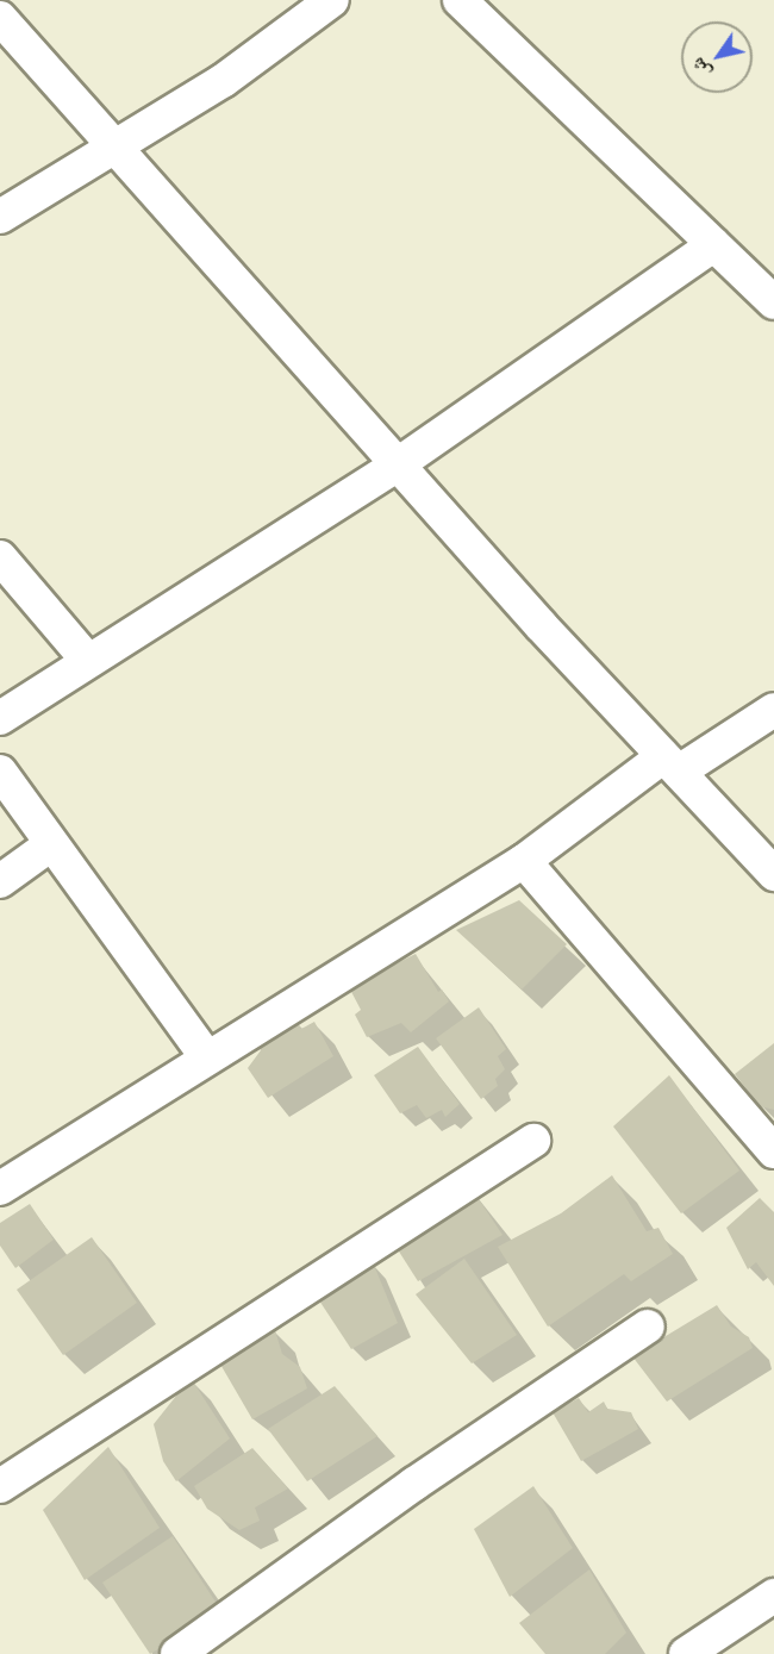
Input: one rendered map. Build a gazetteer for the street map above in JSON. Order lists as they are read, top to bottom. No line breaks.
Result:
{"north":"bottom left"}
